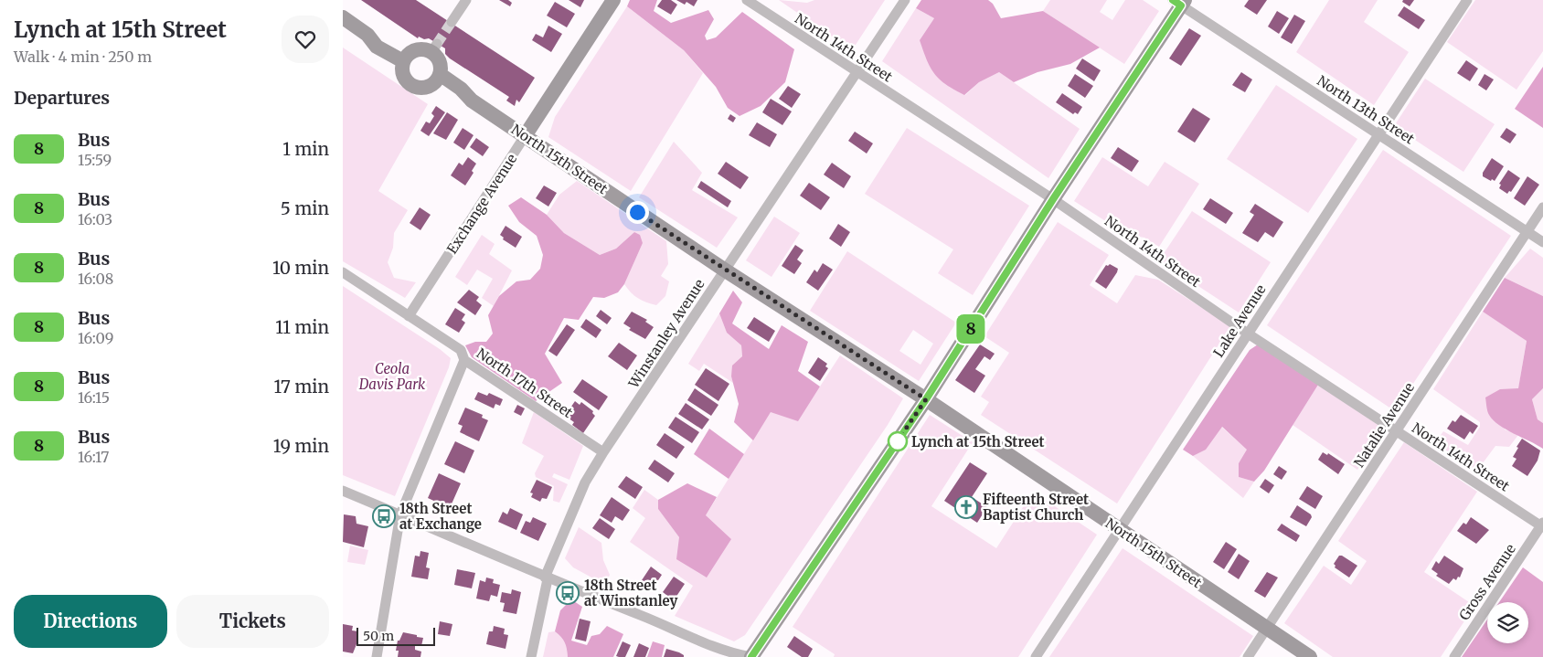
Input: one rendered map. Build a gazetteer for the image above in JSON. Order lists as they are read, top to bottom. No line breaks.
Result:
{"streets":{"street":["North 14th Street","North 13th Street","North 15th Street","Exchange Avenue","Lake Avenue","Winstanley Avenue","North 17th Street","Natalie Avenue","Gross Avenue"]},"crossings":[["North 14th Street","Lake Avenue"],["North 14th Street","Winstanley Avenue"],["North 14th Street","Natalie Avenue"],["North 14th Street","Gross Avenue"],["North 13th Street","Lake Avenue"],["North 13th Street","Natalie Avenue"],["North 15th Street","Exchange Avenue"],["North 15th Street","Lake Avenue"],["North 15th Street","Winstanley Avenue"],["North 15th Street","Natalie Avenue"],["Exchange Avenue","North 17th Street"],["Winstanley Avenue","North 17th Street"]],"parks":["Ceola Davis Park"],"places":{"other":["Lynch at 15th Street"],"church":["Fifteenth Street Baptist Church"],"bus stop":["18th Street at Exchange","18th Street at Winstanley"]},"lines":["bus line 8"],"scale_bar":"50 m","page":{"heading":[["Lynch at 15th Street","Walk · 4 min · 250 m"],"Departures"],"on_map":"8","list":[{"mark":"8","name":"Bus","note":"15:59","value":"1 min"},{"mark":"8","name":"Bus","note":"16:03","value":"5 min"},{"mark":"8","name":"Bus","note":"16:08","value":"10 min"},{"mark":"8","name":"Bus","note":"16:09","value":"11 min"},{"mark":"8","name":"Bus","note":"16:15","value":"17 min"},{"mark":"8","name":"Bus","note":"16:17","value":"19 min"}],"buttons":["Directions","Tickets"],"scale":"50 m"}}
